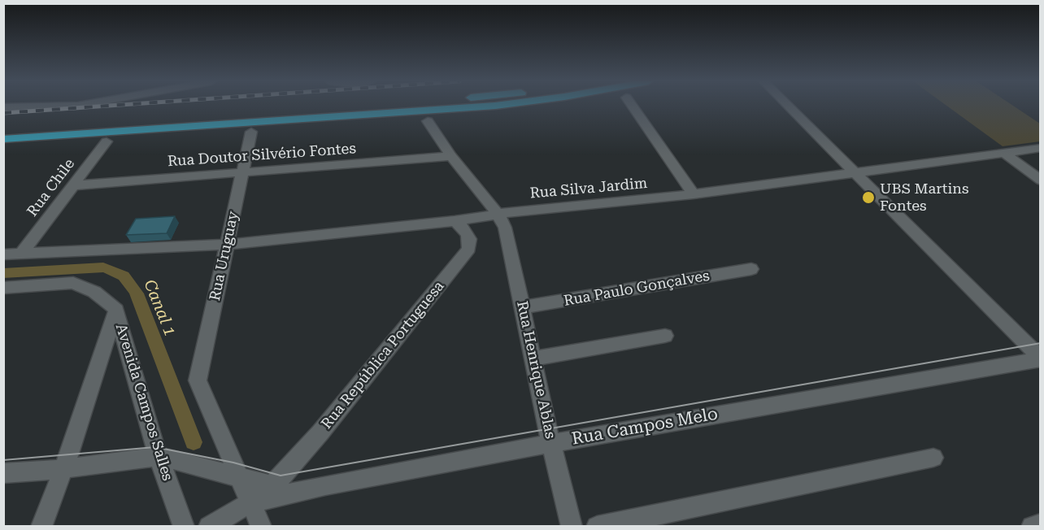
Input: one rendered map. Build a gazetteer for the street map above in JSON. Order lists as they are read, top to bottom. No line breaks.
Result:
{"streets":{"street":["Rua Doutor Silvério Fontes","Rua Chile","Rua Silva Jardim","Rua Uruguay","Rua Paulo Gonçalves","Rua República Portuguesa","Rua Henrique Ablas","Avenida Campos Salles","Rua Campos Melo"]},"crossings":[["Rua Doutor Silvério Fontes","Rua Chile"],["Rua Doutor Silvério Fontes","Rua Uruguay"],["Rua Doutor Silvério Fontes","Rua Henrique Ablas"],["Rua Chile","Rua Silva Jardim"],["Rua Silva Jardim","Rua Uruguay"],["Rua Silva Jardim","Rua República Portuguesa"],["Rua Silva Jardim","Rua Henrique Ablas"],["Rua Paulo Gonçalves","Rua Henrique Ablas"],["Rua Henrique Ablas","Rua Campos Melo"]],"water":["Canal 1"],"places":["UBS Martins Fontes"]}
